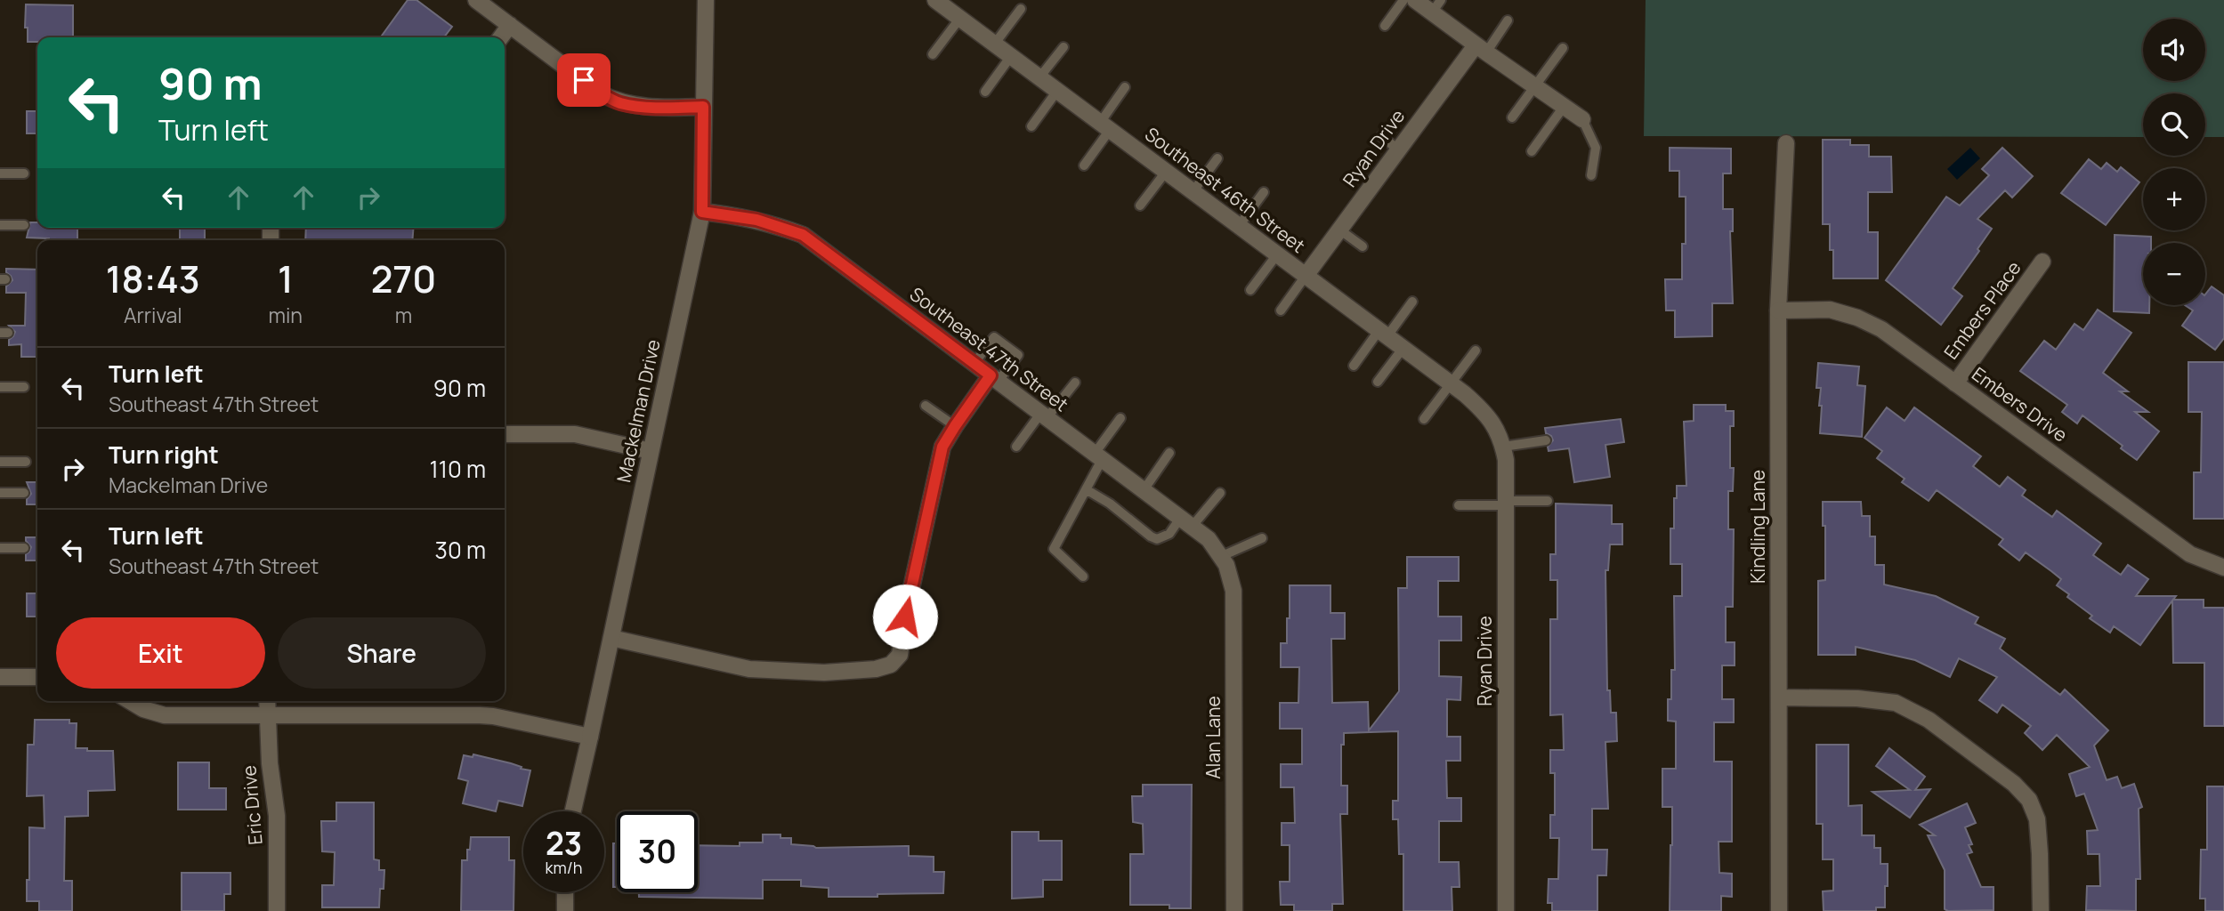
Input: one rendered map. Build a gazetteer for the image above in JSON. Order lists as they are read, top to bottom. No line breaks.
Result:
{"streets":{"street":["Ryan Drive","Southeast 46th Street","Embers Place","Southeast 47th Street","Embers Drive","Mackelman Drive","Kindling Lane","Alan Lane","Eric Drive"]},"crossings":[["Ryan Drive","Southeast 46th Street"],["Embers Place","Embers Drive"],["Southeast 47th Street","Mackelman Drive"],["Southeast 47th Street","Alan Lane"],["Embers Drive","Kindling Lane"]],"page":{"map_buttons":["+","−"],"turn":["90 m","Turn left"],"eta":["18:43","Arrival","1","min","270","m"],"list":[{"name":"Turn left","note":"Southeast 47th Street","value":"90 m"},{"name":"Turn right","note":"Mackelman Drive","value":"110 m"},{"name":"Turn left","note":"Southeast 47th Street","value":"30 m"}],"buttons":["Exit","Share"],"speed":"23 km/h","limit":"30"}}
